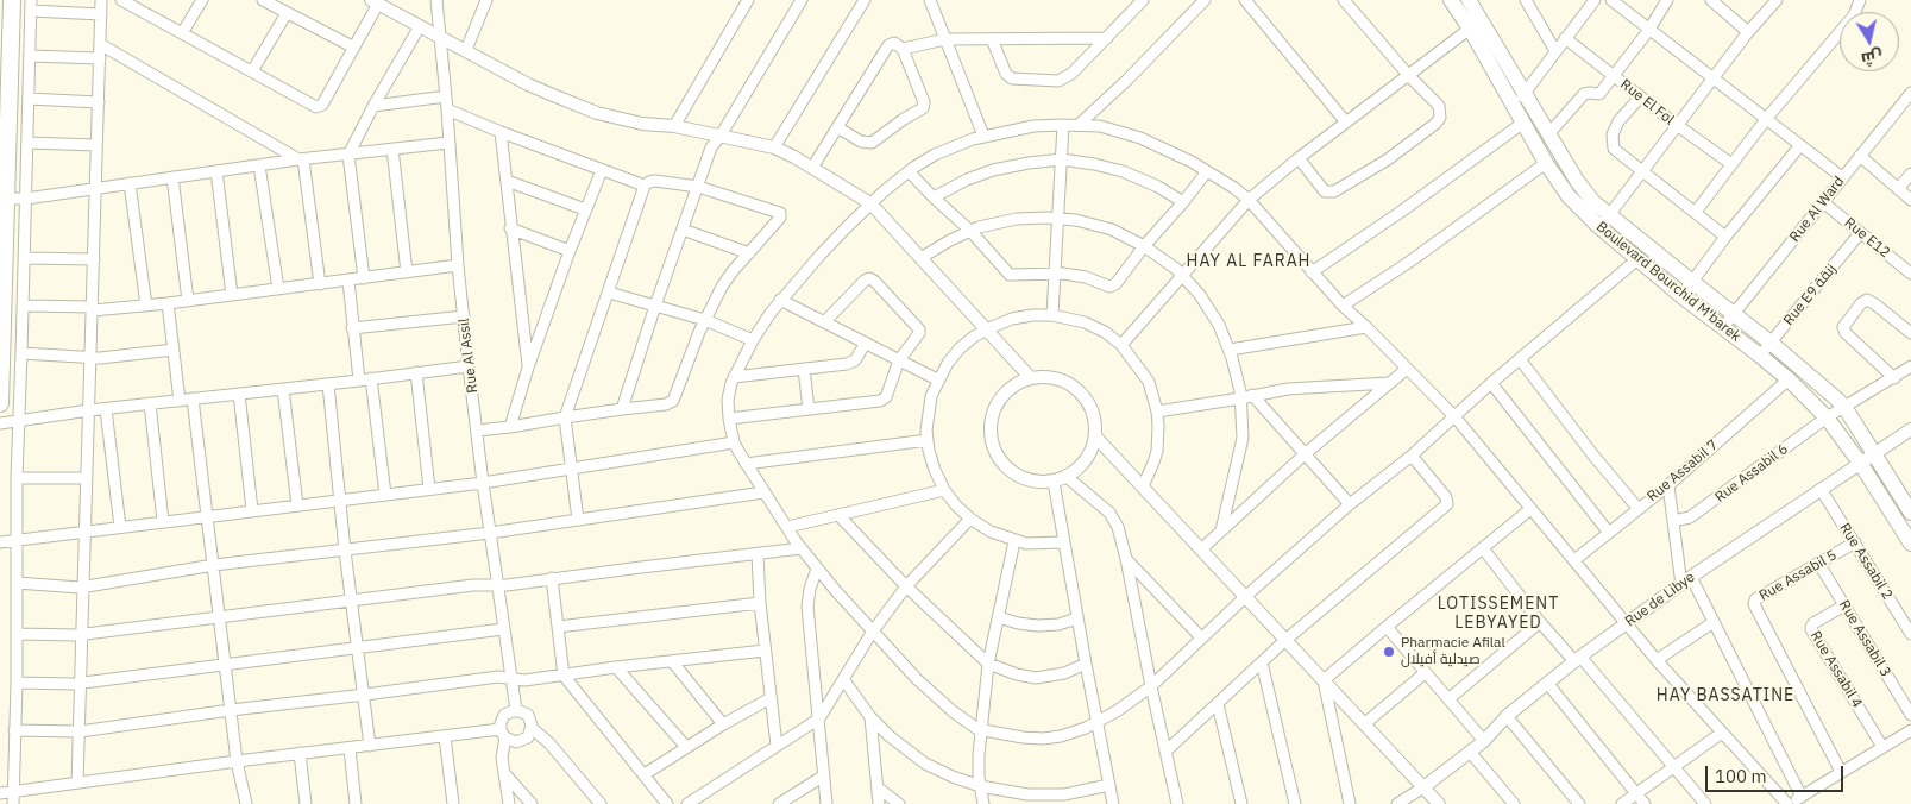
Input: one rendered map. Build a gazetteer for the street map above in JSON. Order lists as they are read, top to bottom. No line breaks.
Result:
{"streets":{"main road":["Boulevard Bourchid M'barek"],"street":["Rue El Fol","Rue Al Ward","Rue E12","Rue E9 زنقة","Rue Al Assil","Rue Assabil 7","Rue Assabil 6","Rue Assabil 2","Rue Assabil 5","Rue de Libye","Rue Assabil 3","Rue Assabil 4"]},"crossings":[["Rue Al Ward","Rue E12"],["Rue Al Ward","Boulevard Bourchid M'barek"],["Rue E12","Rue E9 زنقة"],["Boulevard Bourchid M'barek","Rue E9 زنقة"],["Boulevard Bourchid M'barek","Rue Assabil 7"],["Boulevard Bourchid M'barek","Rue Assabil 6"],["Boulevard Bourchid M'barek","Rue de Libye"],["Rue Assabil 2","Rue Assabil 5"],["Rue Assabil 2","Rue de Libye"],["Rue Assabil 5","Rue Assabil 3"],["Rue Assabil 3","Rue Assabil 4"]],"districts":["HAY AL FARAH","LOTISSEMENT LEBYAYED","HAY BASSATINE"],"places":["Pharmacie Afilal صيدلية أفيلال"],"scale_bar":"100 m","north":"bottom"}
